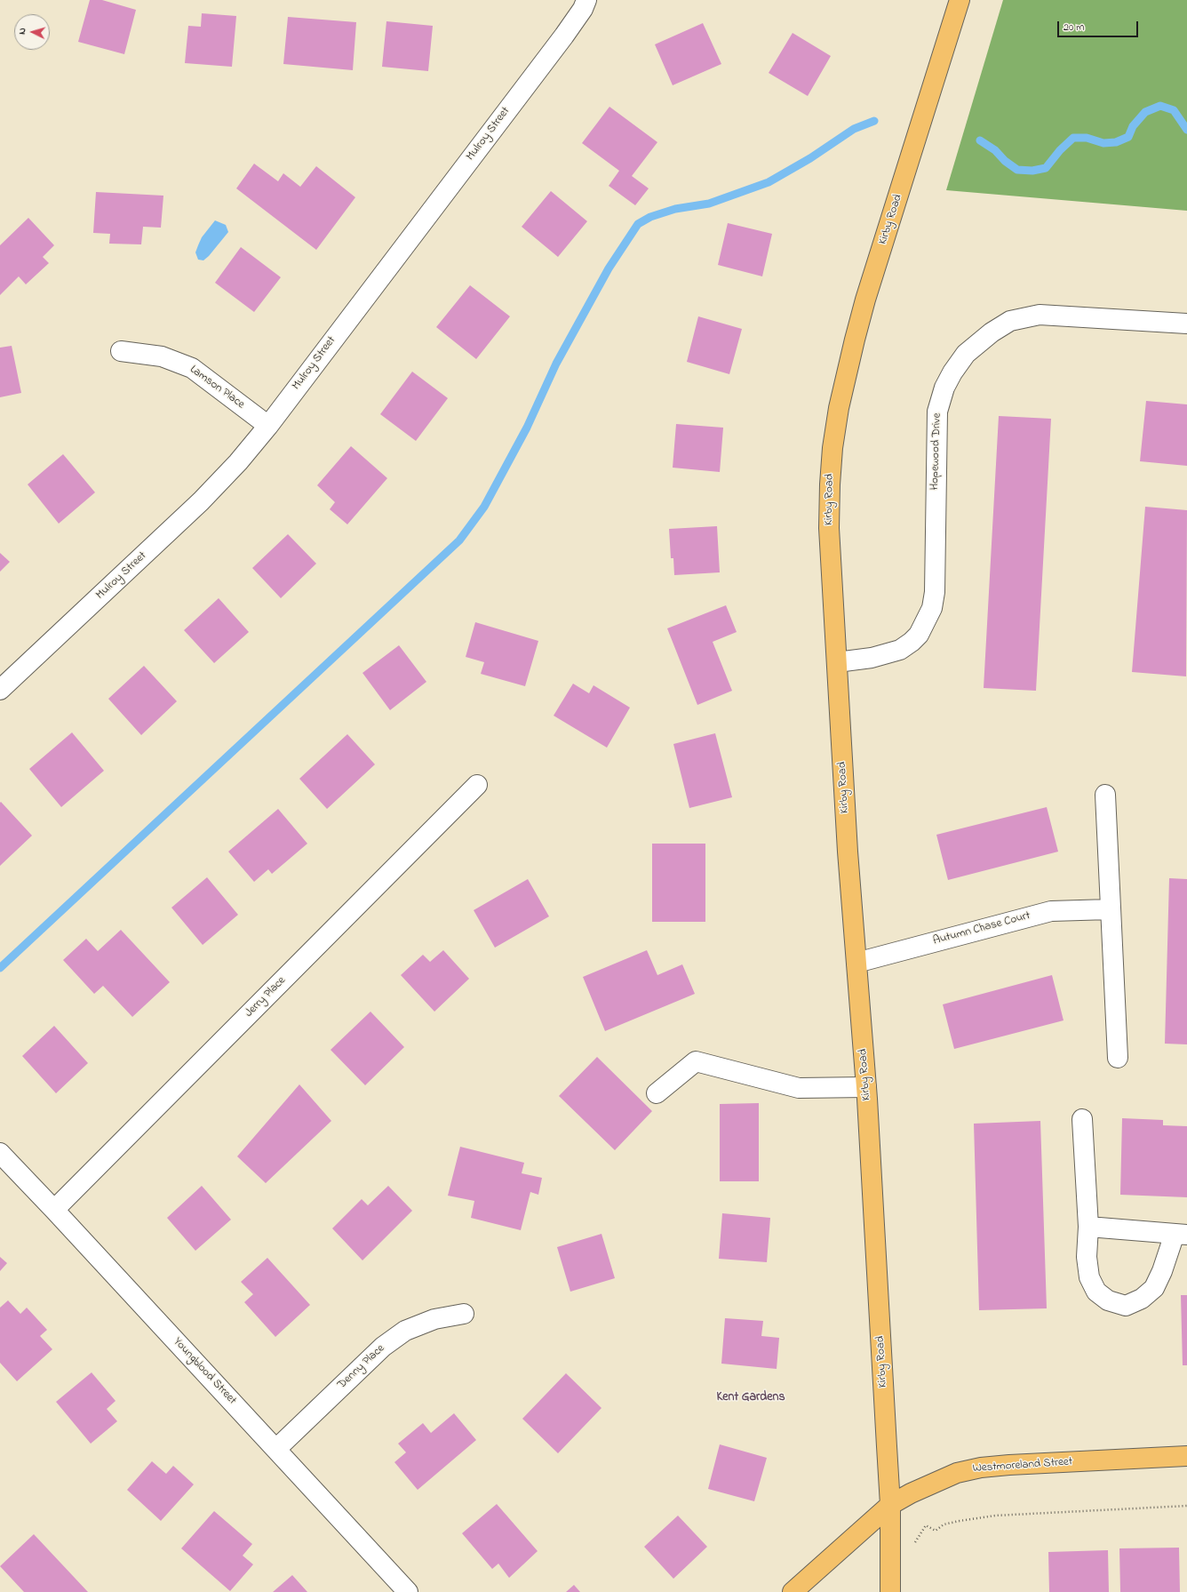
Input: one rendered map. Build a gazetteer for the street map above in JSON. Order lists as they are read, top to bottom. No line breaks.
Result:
{"streets":{"main road":["Kirby Road","Westmoreland Street"],"street":["Mulroy Street","Lamson Place","Hopewood Drive","Autumn Chase Court","Jerry Place","Denny Place","Youngblood Street"]},"crossings":[["Mulroy Street","Lamson Place"],["Kirby Road","Hopewood Drive"],["Kirby Road","Autumn Chase Court"],["Kirby Road","Westmoreland Street"],["Jerry Place","Youngblood Street"],["Denny Place","Youngblood Street"]],"districts":["Kent Gardens"],"scale_bar":"20 m","north":"left"}
